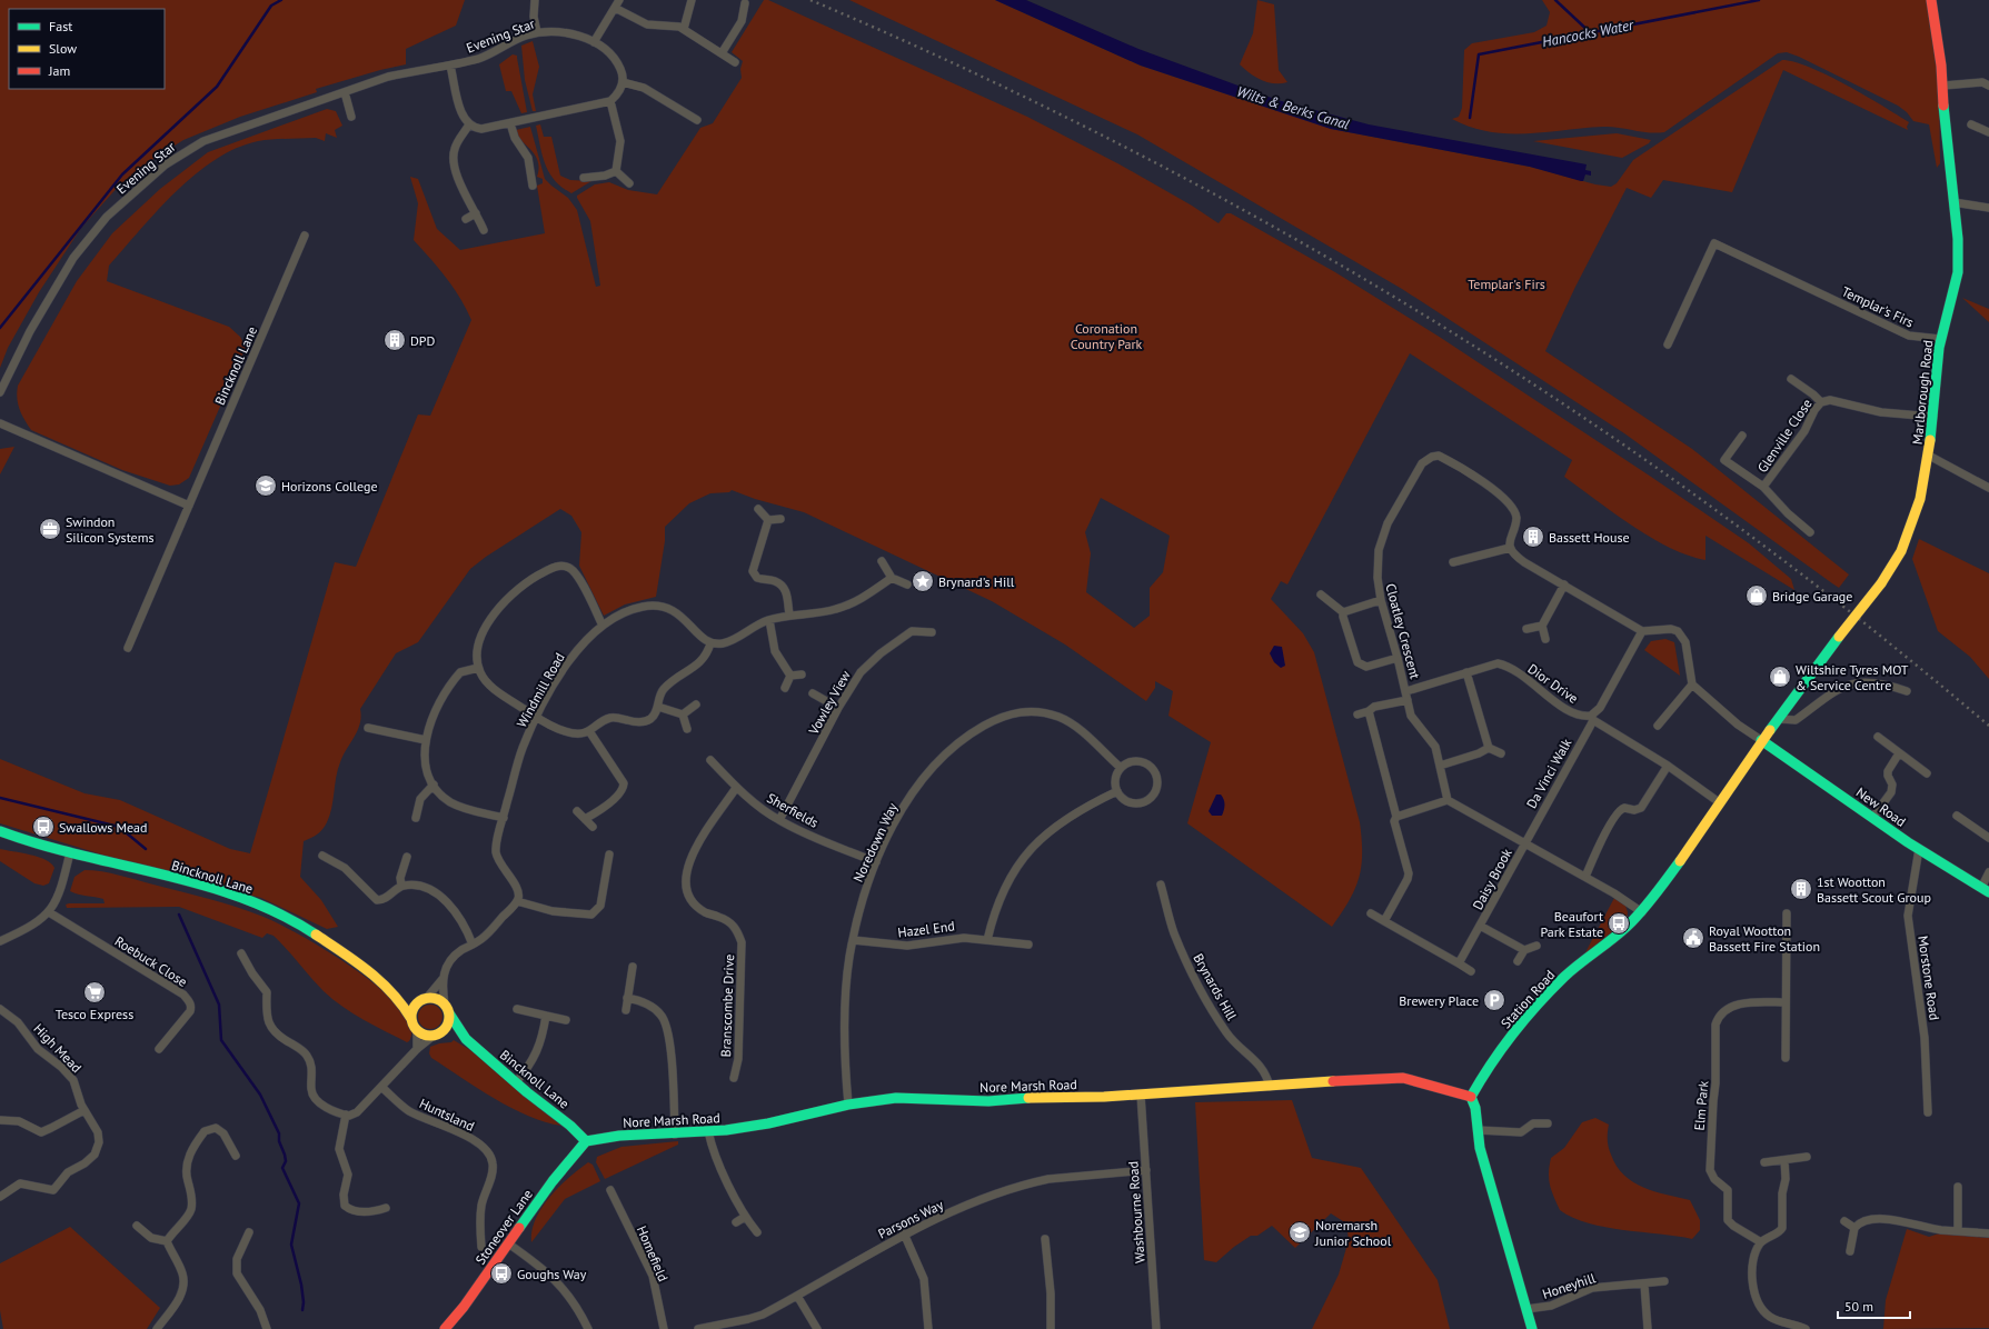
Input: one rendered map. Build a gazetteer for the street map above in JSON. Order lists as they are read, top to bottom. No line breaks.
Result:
{"streets":{"street":["Evening Star","Templar's Firs","Bincknoll Lane","Marlborough Road","Glenville Close","Cloatley Crescent","Dior Drive","Windmill Road","Vowley View","Da Vinci Walk","New Road","Sherfields","Noredown Way","Daisy Brook","Hazel End","Roebuck Close","Morstone Road","Brynards Hill","Station Road","Branscombe Drive","High Mead","Nore Marsh Road","Elm Park","Huntsland","Washbourne Road","Parsons Way","Stoneover Lane","Homefield","Honeyhill"]},"crossings":[["Templar's Firs","Marlborough Road"],["Bincknoll Lane","Nore Marsh Road"],["Bincknoll Lane","Stoneover Lane"],["Marlborough Road","Glenville Close"],["Marlborough Road","New Road"],["Marlborough Road","Station Road"],["Cloatley Crescent","Dior Drive"],["Dior Drive","Da Vinci Walk"],["Vowley View","Sherfields"],["Da Vinci Walk","Daisy Brook"],["New Road","Morstone Road"],["New Road","Station Road"],["Sherfields","Noredown Way"],["Sherfields","Branscombe Drive"],["Noredown Way","Hazel End"],["Noredown Way","Nore Marsh Road"],["Brynards Hill","Nore Marsh Road"],["Station Road","Nore Marsh Road"],["Nore Marsh Road","Washbourne Road"],["Nore Marsh Road","Stoneover Lane"],["Washbourne Road","Parsons Way"]],"water":["Hancocks Water","Wilts & Berks Canal"],"parks":["Templar's Firs","Coronation Country Park"],"places":{"building":["DPD","Bassett House","1st Wootton Bassett Scout Group"],"school or university":["Horizons College","Noremarsh Junior School"],"office":["Swindon Silicon Systems"],"place":["Brynard's Hill"],"shop":["Bridge Garage","Wiltshire Tyres MOT & Service Centre"],"bus stop":["Swallows Mead","Beaufort Park Estate","Goughs Way"],"public building":["Royal Wootton Bassett Fire Station"],"supermarket":["Tesco Express"],"parking":["Brewery Place"]},"legend":["Fast","Slow","Jam"],"scale_bar":"50 m"}
